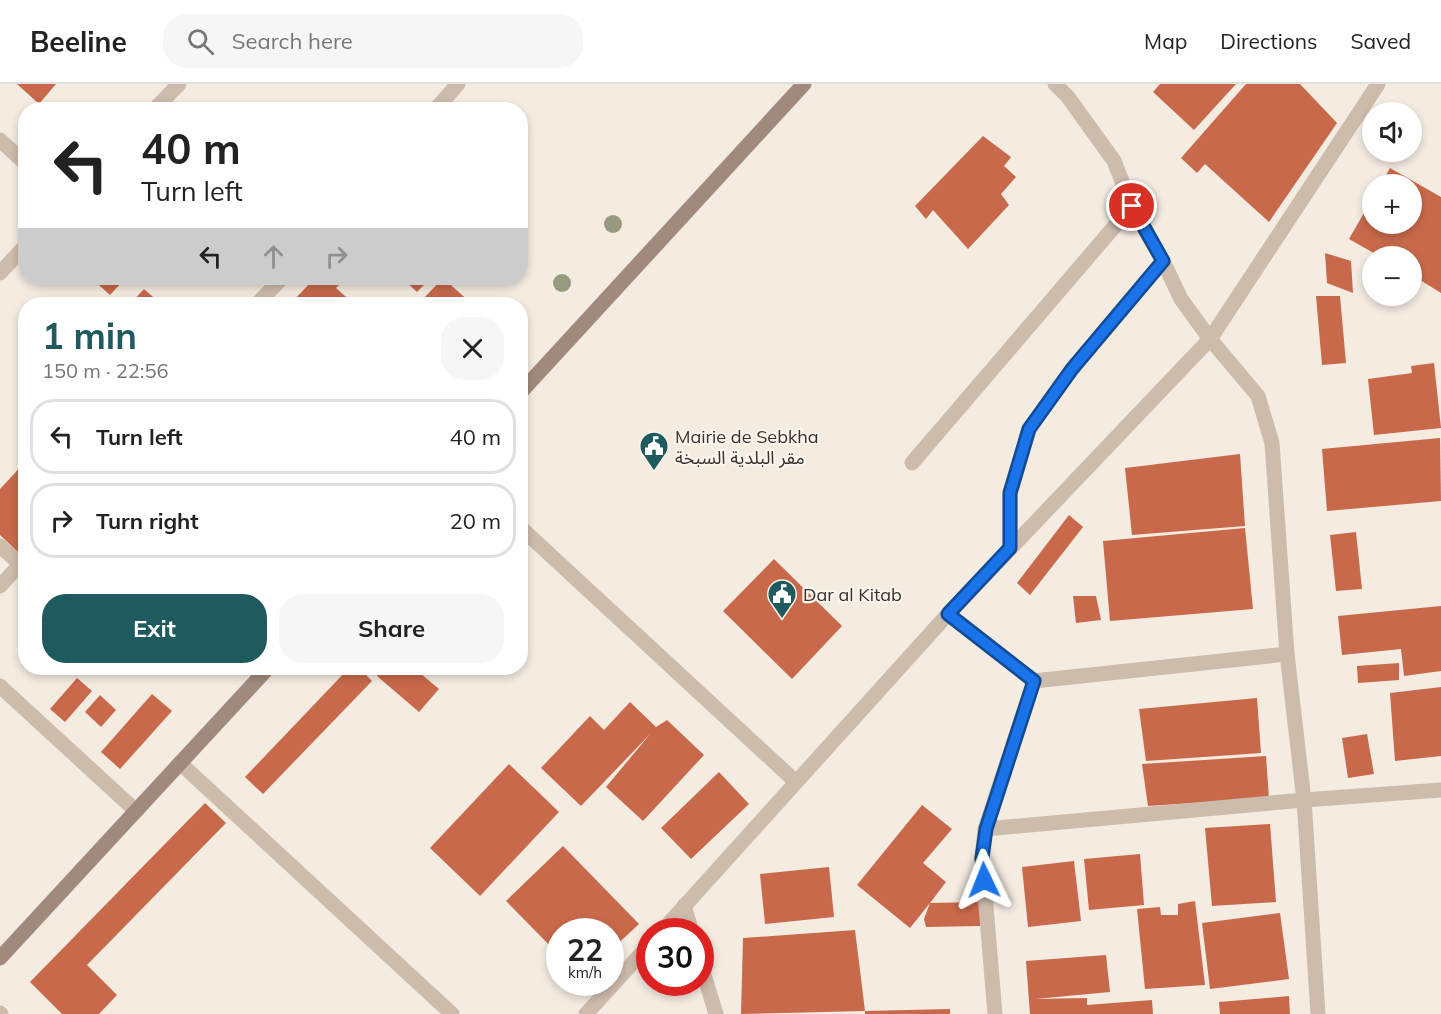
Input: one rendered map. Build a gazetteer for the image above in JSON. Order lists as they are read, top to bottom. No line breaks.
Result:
{"places":{"public building":["Mairie de Sebkha مقر البلدية السبخة","Dar al Kitab"]},"page":{"header":"Beeline","search":"Search here","nav":["Map","Directions","Saved"],"map_buttons":["+","−"],"turn":["40 m","Turn left"],"heading":["1 min","150 m · 22:56"],"list":[{"name":"Turn left","value":"40 m"},{"name":"Turn right","value":"20 m"}],"buttons":["Exit","Share"],"speed":"22 km/h","limit":"30"}}
